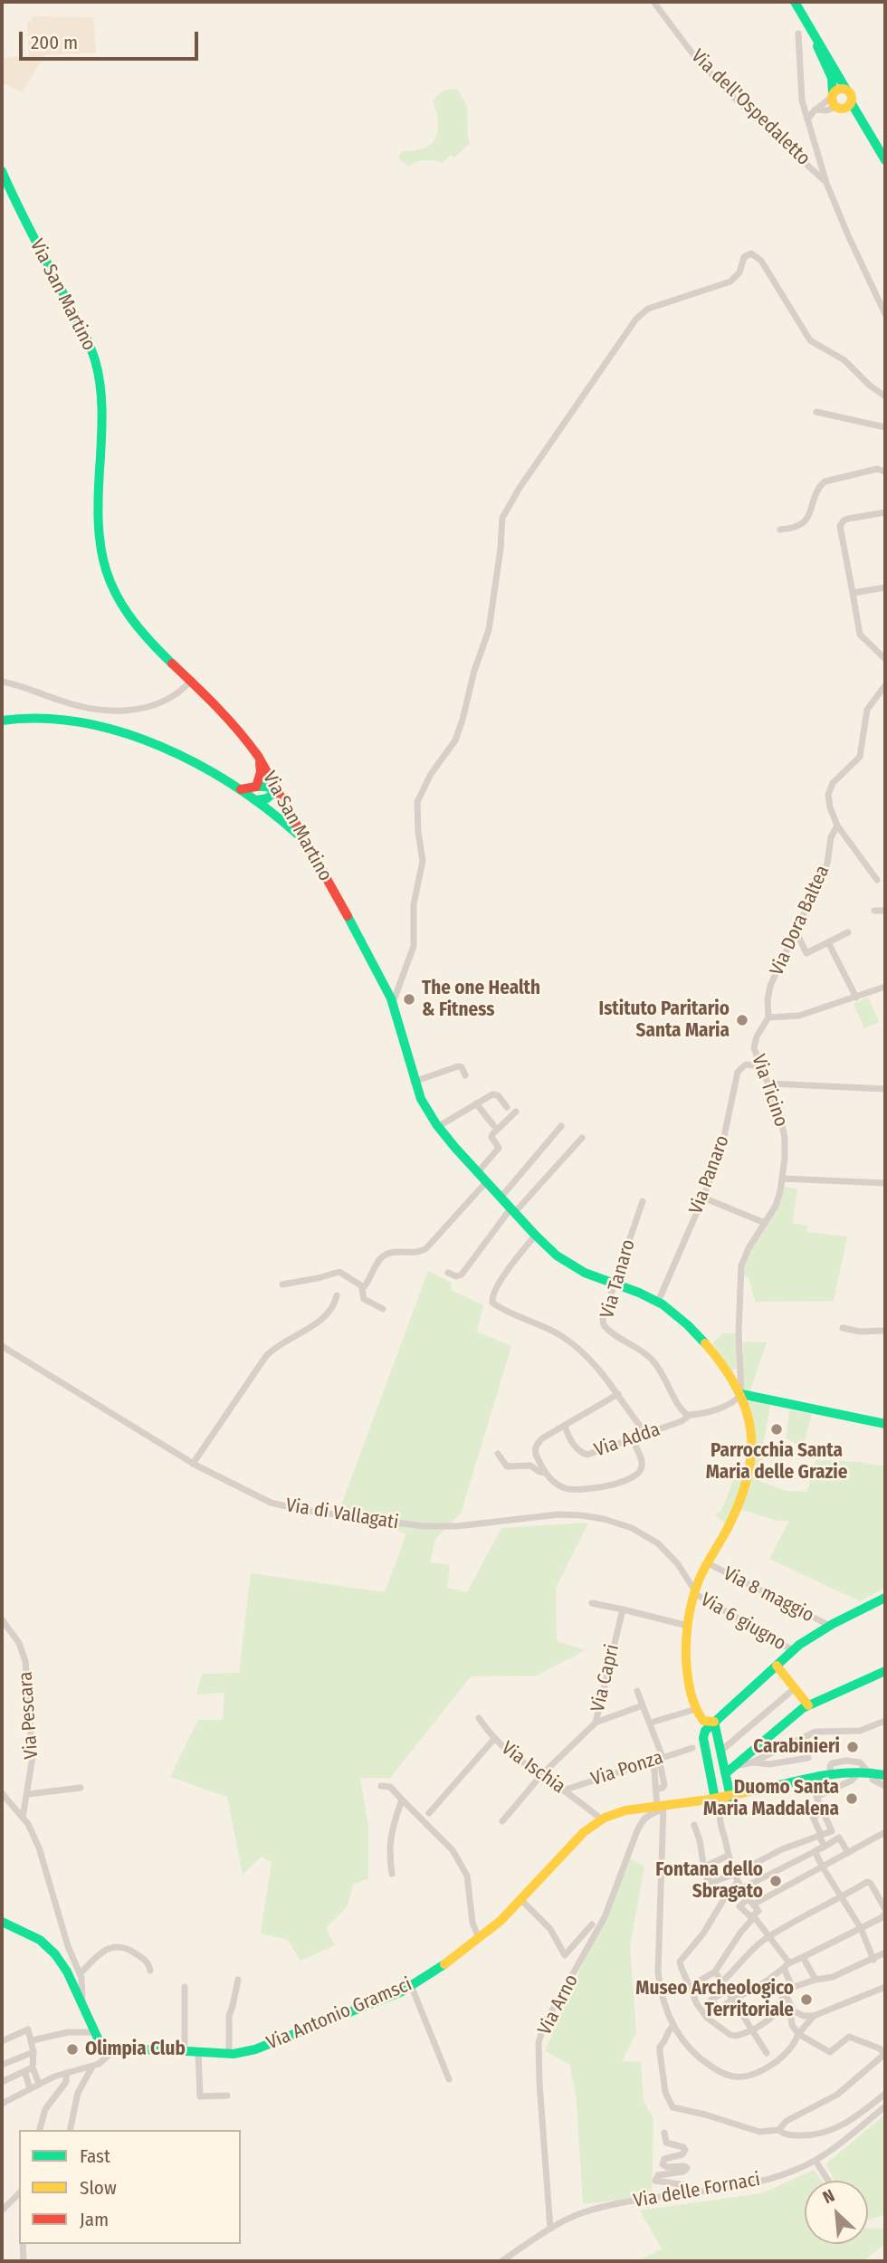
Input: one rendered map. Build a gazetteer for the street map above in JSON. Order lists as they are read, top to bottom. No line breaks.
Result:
{"streets":{"street":["Via dell'Ospedaletto","Via San Martino","Via Dora Baltea","Via Ticino","Via Panaro","Via Tanaro","Via Adda","Via di Vallagati","Via 8 maggio","Via 6 giugno","Via Capri","Via Pescara","Via Ischia","Via Ponza","Via Arno","Via Antonio Gramsci","Via delle Fornaci"]},"crossings":[["Via San Martino","Via Ticino"],["Via San Martino","Via Panaro"],["Via San Martino","Via Tanaro"],["Via San Martino","Via di Vallagati"],["Via San Martino","Via 8 maggio"],["Via San Martino","Via 6 giugno"],["Via Dora Baltea","Via Ticino"],["Via Ticino","Via Panaro"],["Via Tanaro","Via Adda"],["Via di Vallagati","Via 6 giugno"],["Via Ischia","Via Ponza"],["Via Ischia","Via Antonio Gramsci"],["Via Arno","Via Antonio Gramsci"],["Via Arno","Via delle Fornaci"]],"places":["The one Health & Fitness","Istituto Paritario Santa Maria","Parrocchia Santa Maria delle Grazie","Carabinieri","Duomo Santa Maria Maddalena","Fontana dello Sbragato","Museo Archeologico Territoriale","Olimpia Club"],"legend":["Fast","Slow","Jam"],"scale_bar":"200 m","north":"top left"}
